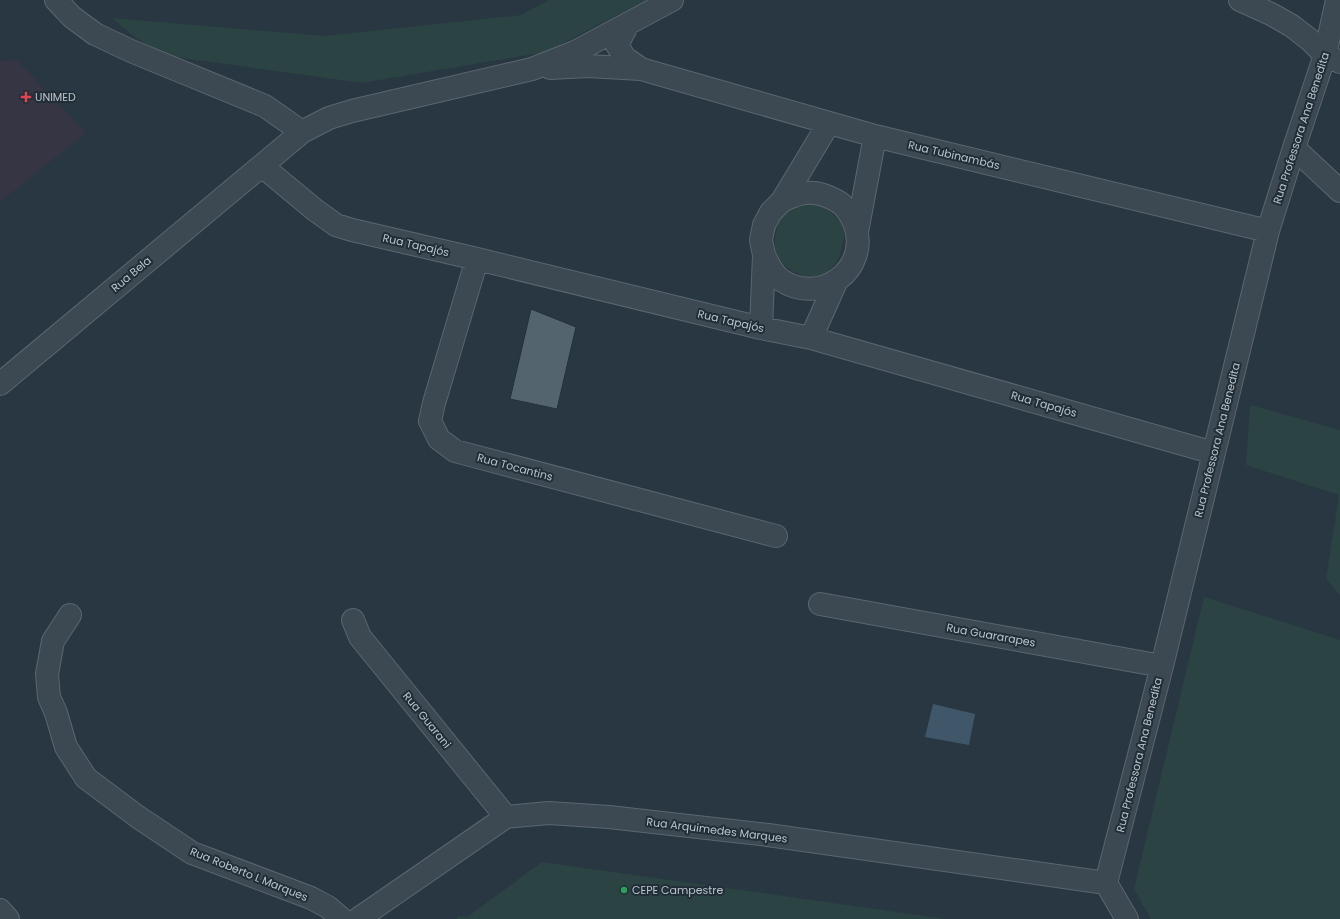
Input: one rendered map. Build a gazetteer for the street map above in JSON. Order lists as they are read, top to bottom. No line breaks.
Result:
{"streets":{"street":["Rua Professora Ana Benedita","Rua Tubinambás","Rua Tapajós","Rua Bela","Rua Tocantins","Rua Guararapes","Rua Guarani","Rua Arquimedes Marques","Rua Roberto L Marques"]},"crossings":[["Rua Professora Ana Benedita","Rua Tubinambás"],["Rua Professora Ana Benedita","Rua Tapajós"],["Rua Professora Ana Benedita","Rua Guararapes"],["Rua Professora Ana Benedita","Rua Arquimedes Marques"],["Rua Tapajós","Rua Bela"],["Rua Tapajós","Rua Tocantins"],["Rua Guarani","Rua Arquimedes Marques"]],"places":{"health":["UNIMED"],"other":["CEPE Campestre"]}}
